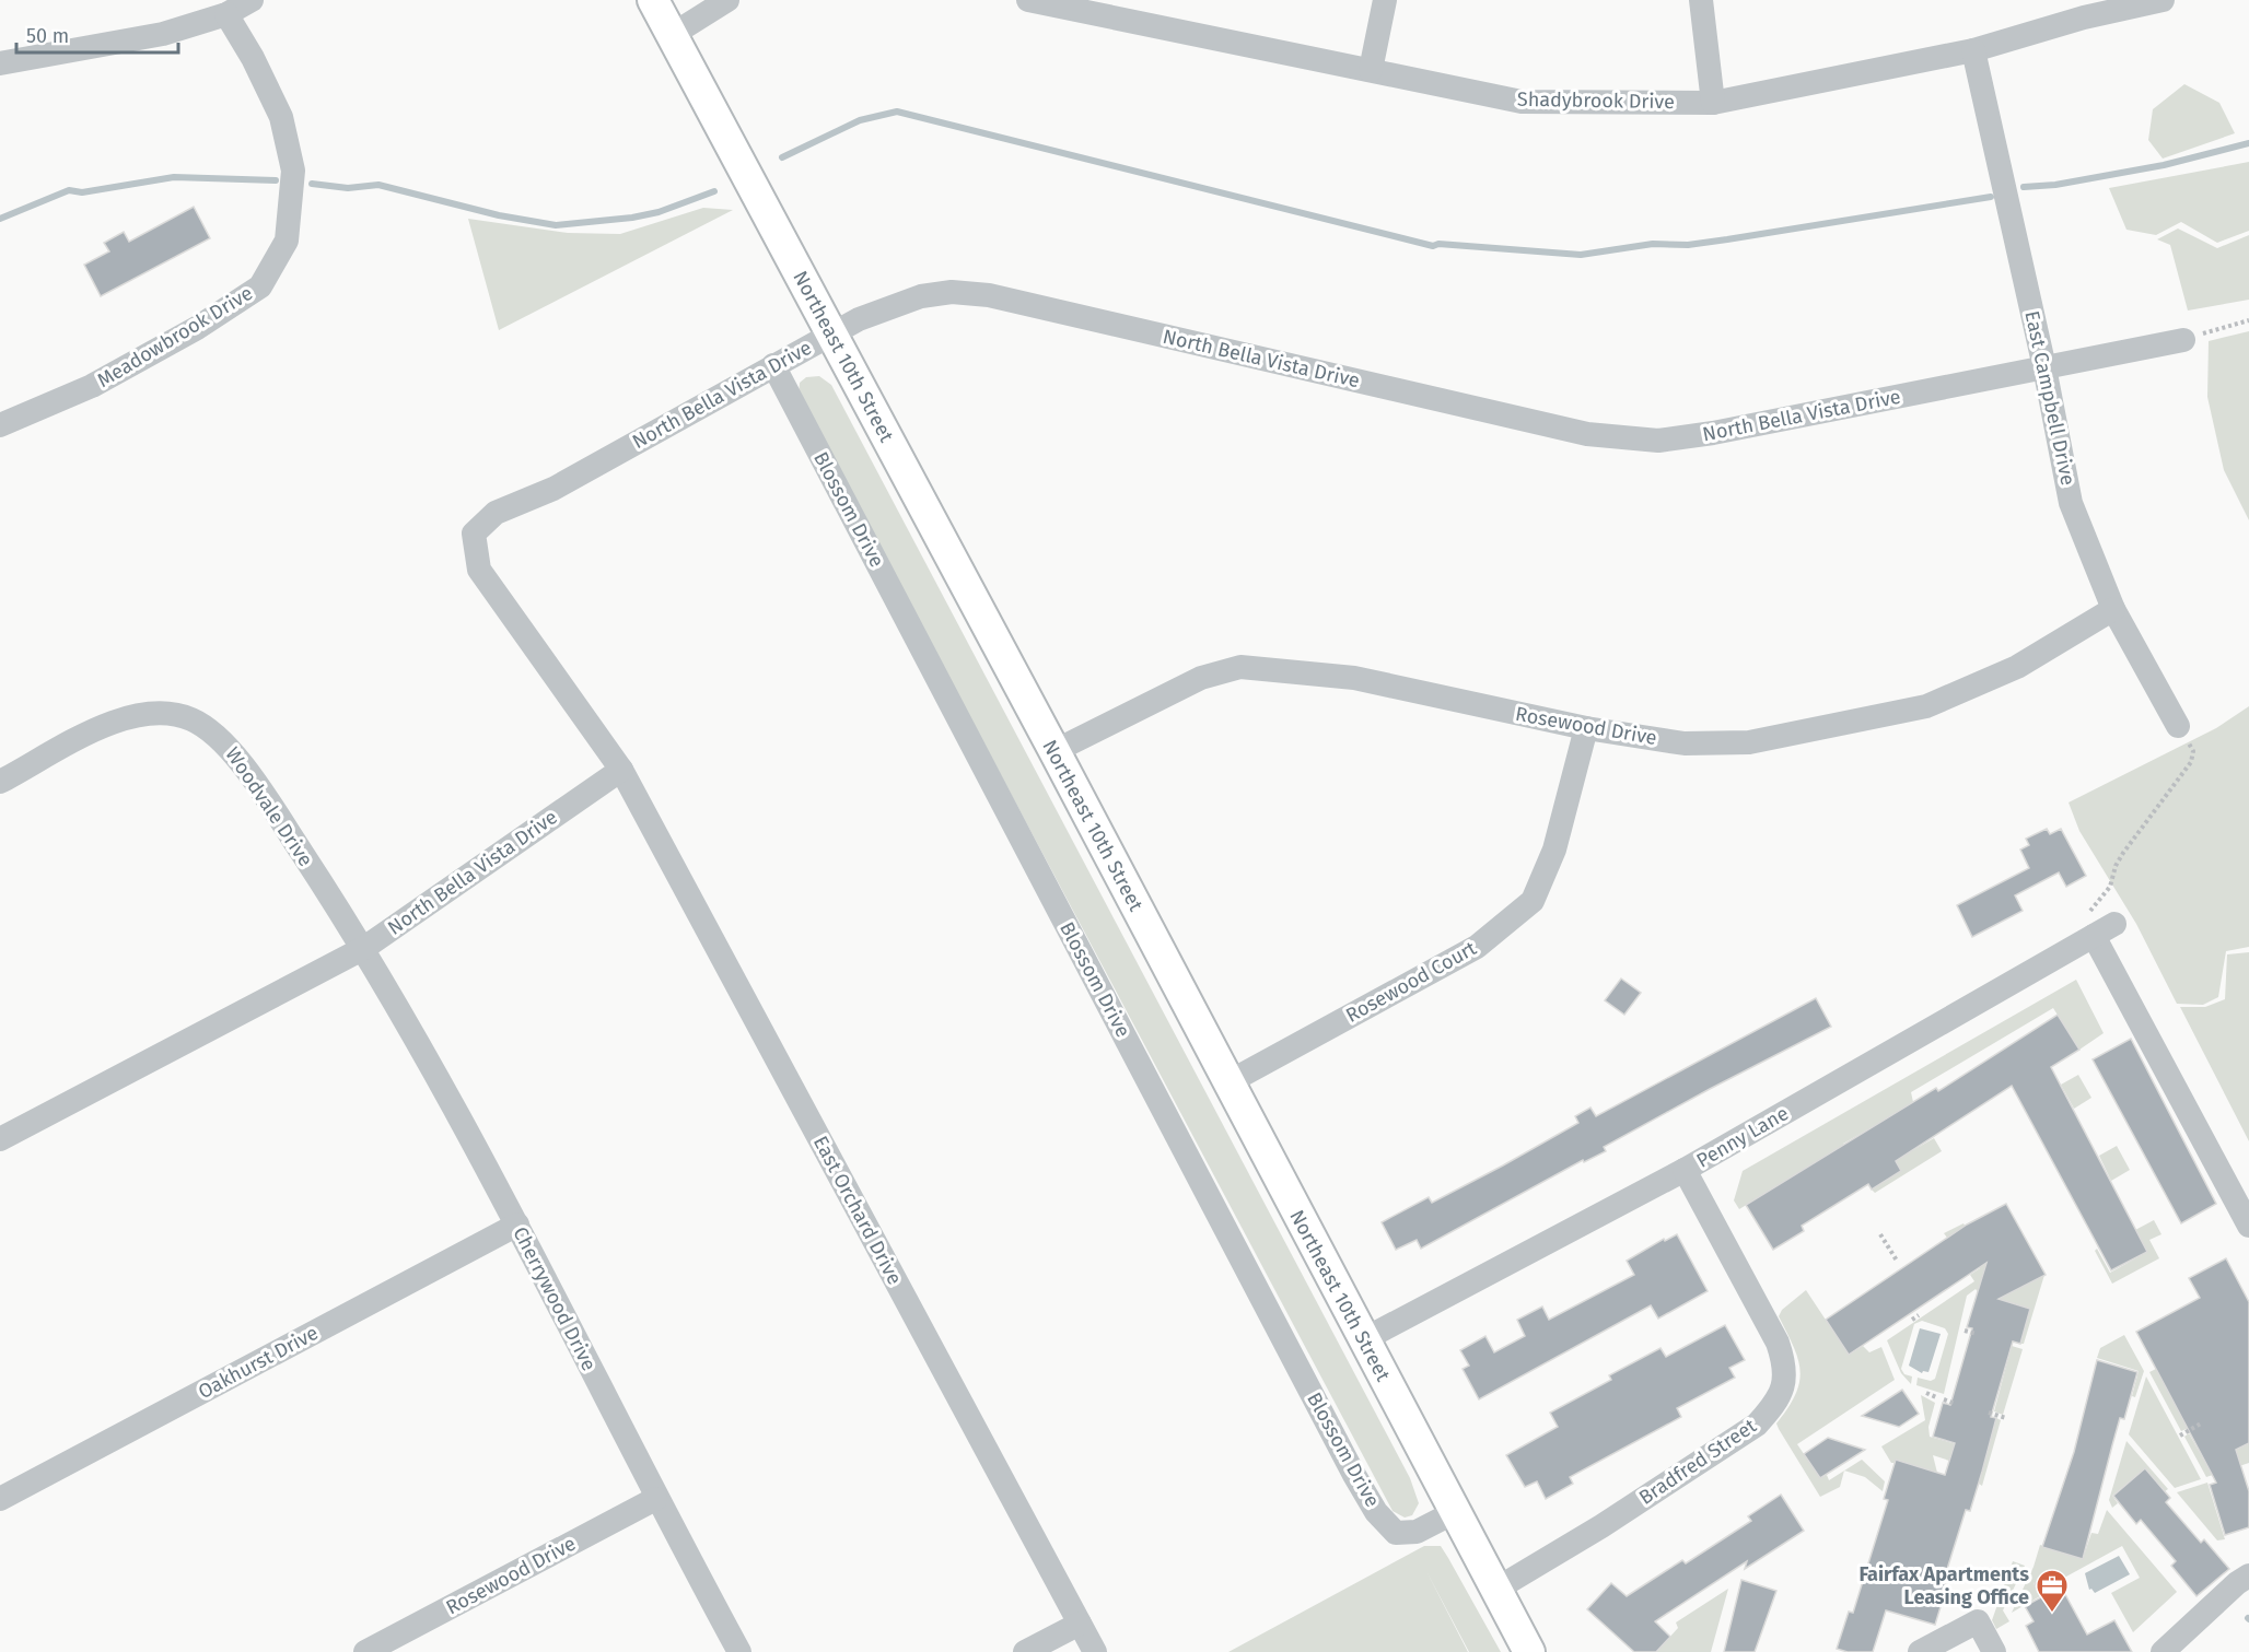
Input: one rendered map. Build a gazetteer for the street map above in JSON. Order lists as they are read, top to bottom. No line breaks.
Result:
{"streets":{"main road":["Northeast 10th Street"],"street":["Shadybrook Drive","Meadowbrook Drive","North Bella Vista Drive","East Campbell Drive","Blossom Drive","Rosewood Drive","Woodvale Drive","Rosewood Court","Penny Lane","East Orchard Drive","Cherrywood Drive","Oakhurst Drive","Bradfred Street"]},"crossings":[["Shadybrook Drive","East Campbell Drive"],["Northeast 10th Street","North Bella Vista Drive"],["Northeast 10th Street","Blossom Drive"],["Northeast 10th Street","Rosewood Drive"],["Northeast 10th Street","Rosewood Court"],["Northeast 10th Street","Penny Lane"],["Northeast 10th Street","Bradfred Street"],["North Bella Vista Drive","East Campbell Drive"],["North Bella Vista Drive","Blossom Drive"],["North Bella Vista Drive","Woodvale Drive"],["North Bella Vista Drive","East Orchard Drive"],["North Bella Vista Drive","Cherrywood Drive"],["East Campbell Drive","Rosewood Drive"],["Rosewood Drive","Rosewood Court"],["Rosewood Drive","Cherrywood Drive"],["Woodvale Drive","Cherrywood Drive"],["Penny Lane","Bradfred Street"],["Cherrywood Drive","Oakhurst Drive"]],"places":{"office":["Fairfax Apartments Leasing Office"]},"scale_bar":"50 m"}
